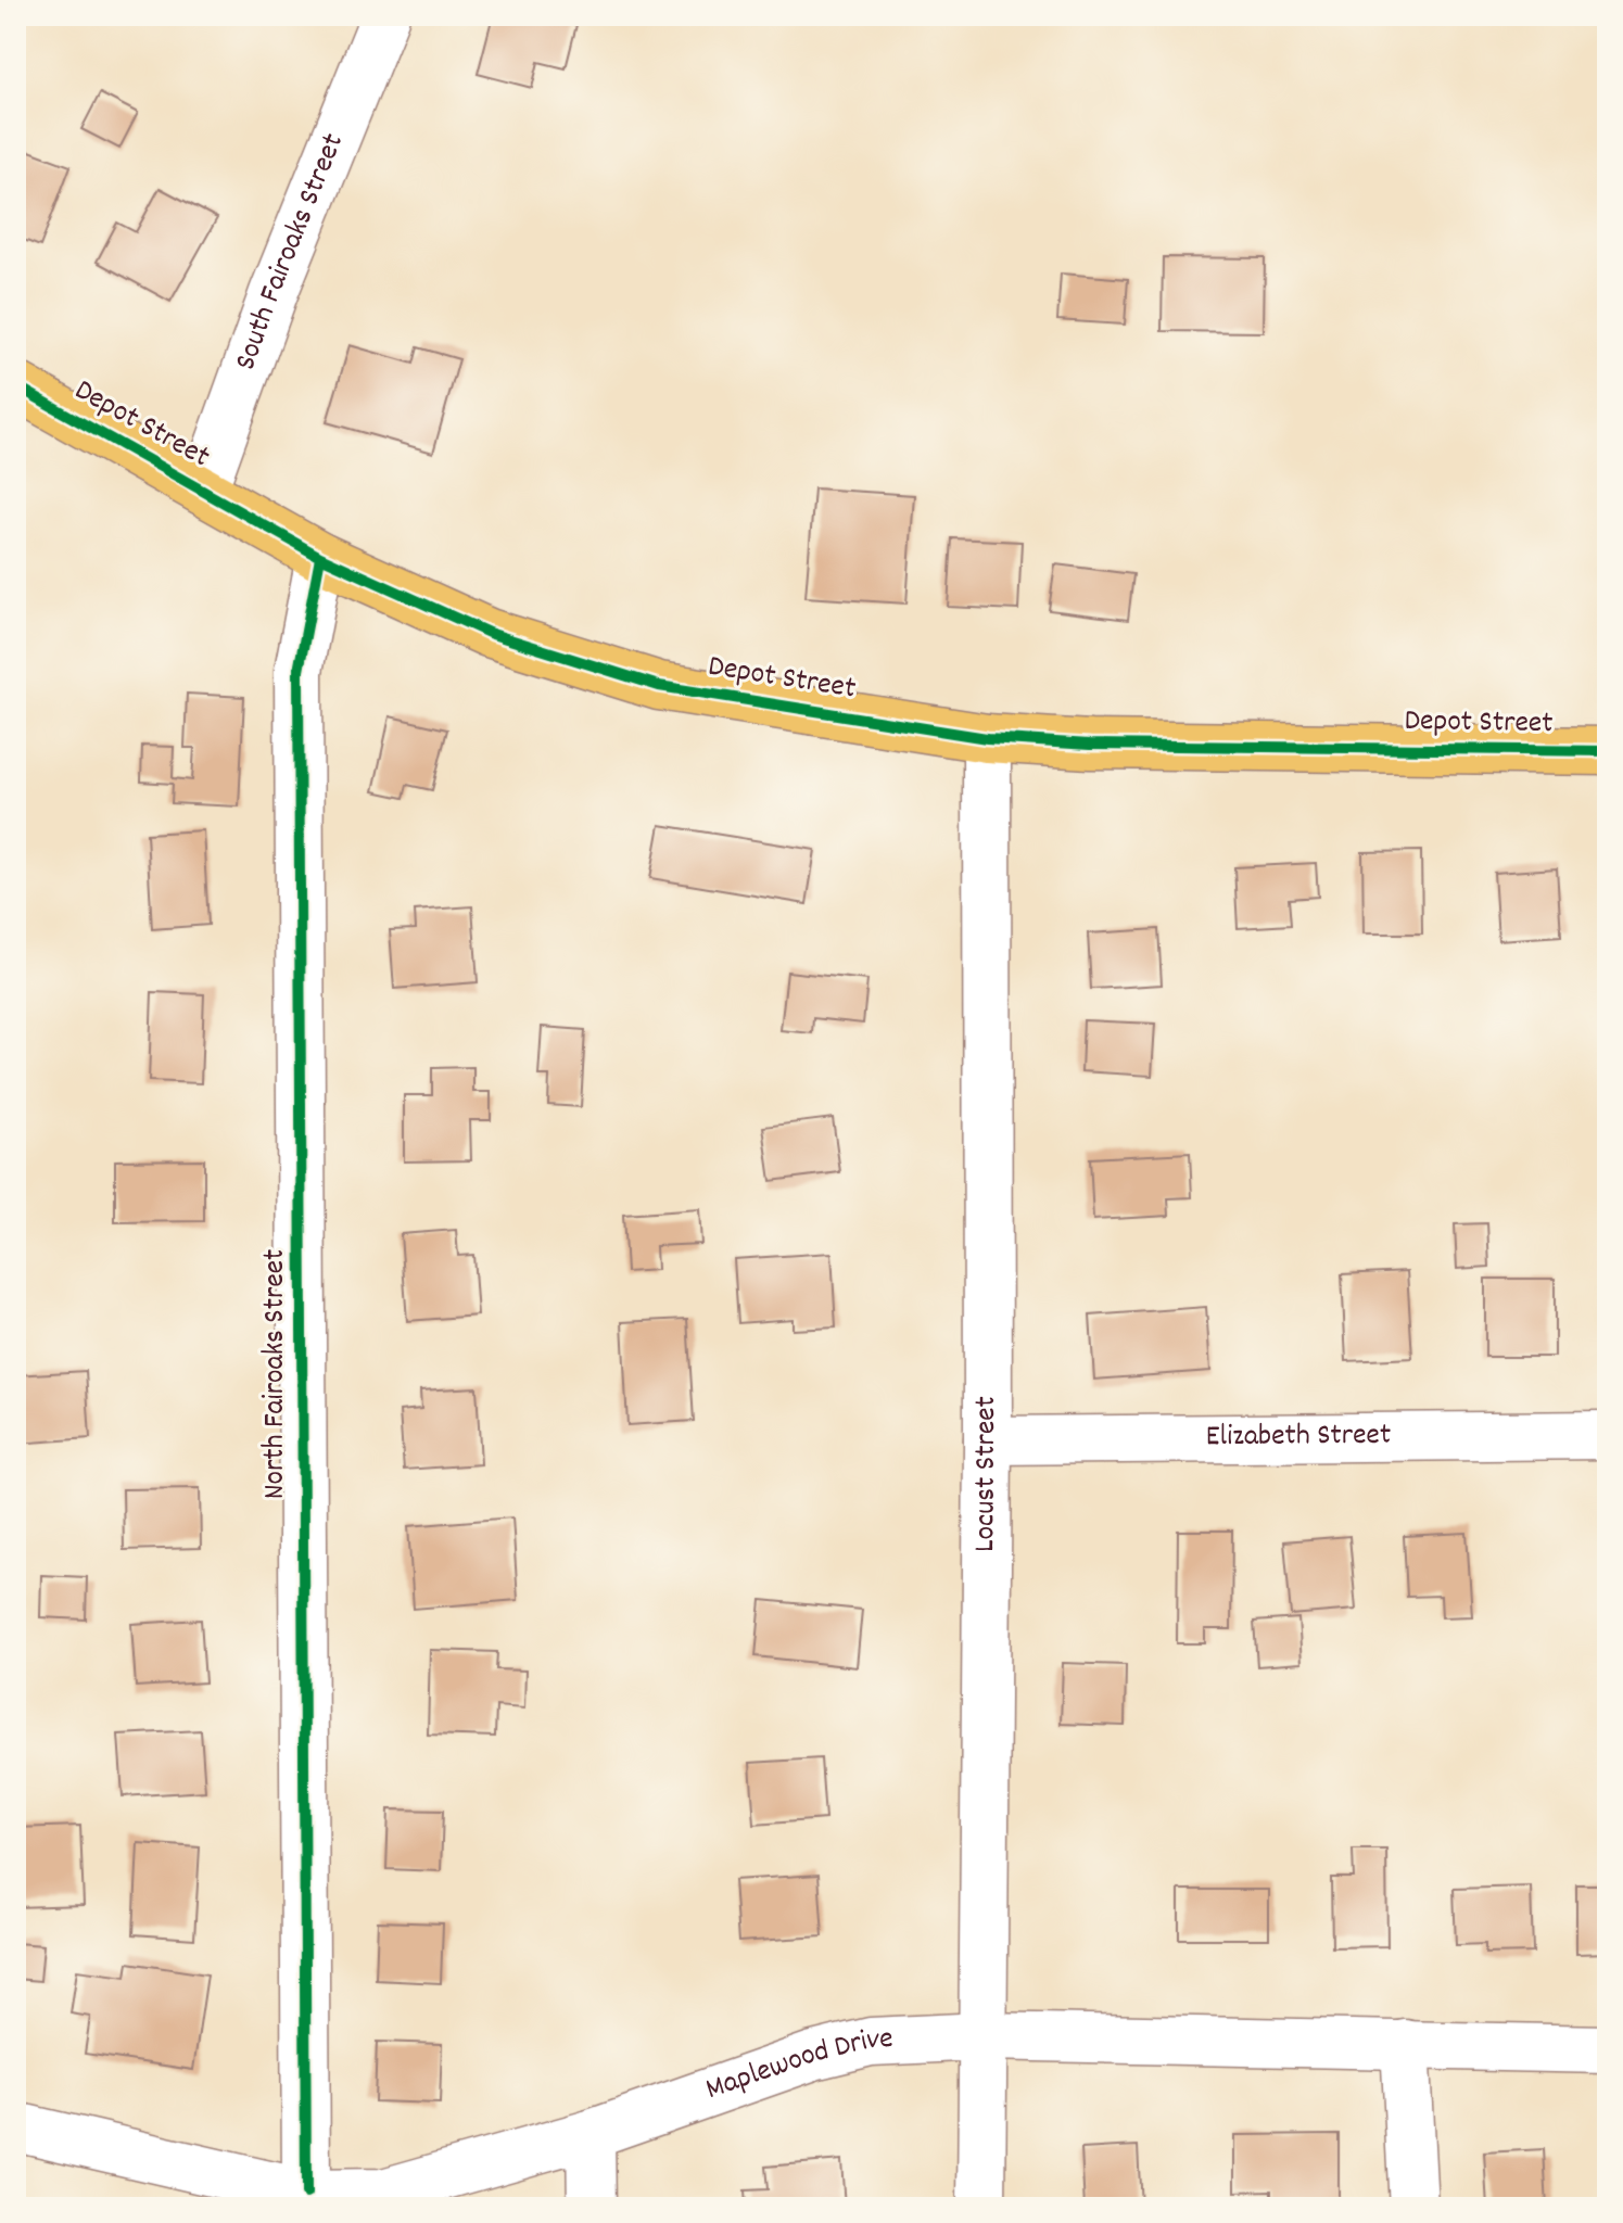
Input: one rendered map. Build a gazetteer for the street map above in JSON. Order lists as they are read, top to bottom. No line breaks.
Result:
{"streets":{"main road":["Depot Street"],"street":["South Fairoaks Street","North Fairoaks Street","Elizabeth Street","Locust Street","Maplewood Drive"]},"crossings":[["South Fairoaks Street","Depot Street"],["Depot Street","North Fairoaks Street"],["Depot Street","Locust Street"],["North Fairoaks Street","Maplewood Drive"],["Elizabeth Street","Locust Street"],["Locust Street","Maplewood Drive"]]}
